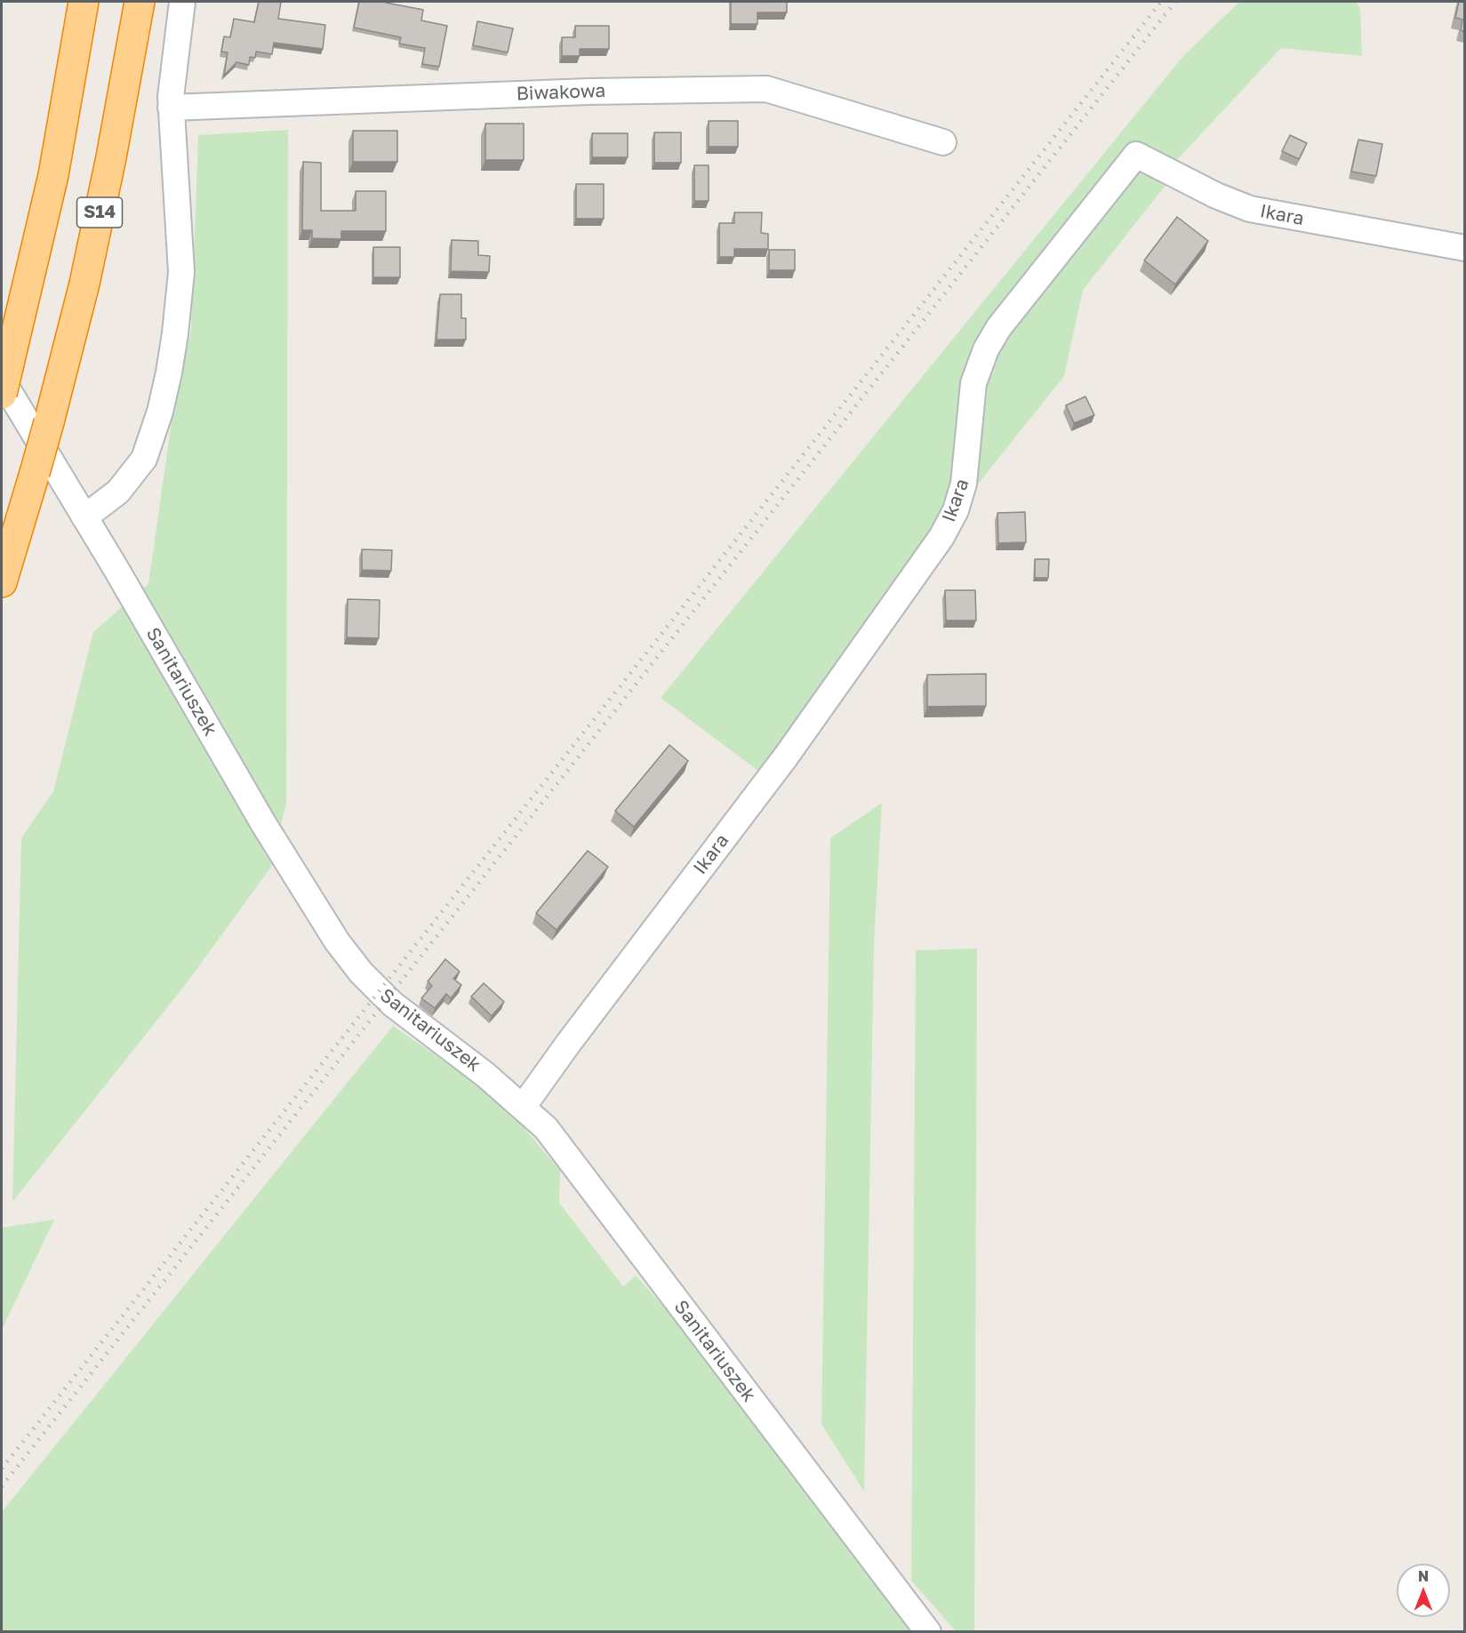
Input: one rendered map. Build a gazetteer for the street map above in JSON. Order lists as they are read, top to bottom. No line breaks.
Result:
{"streets":{"highway":["S14"],"street":["Biwakowa","Ikara","Sanitariuszek"]},"crossings":[["S14","Sanitariuszek"],["Ikara","Sanitariuszek"]],"north":"top"}
